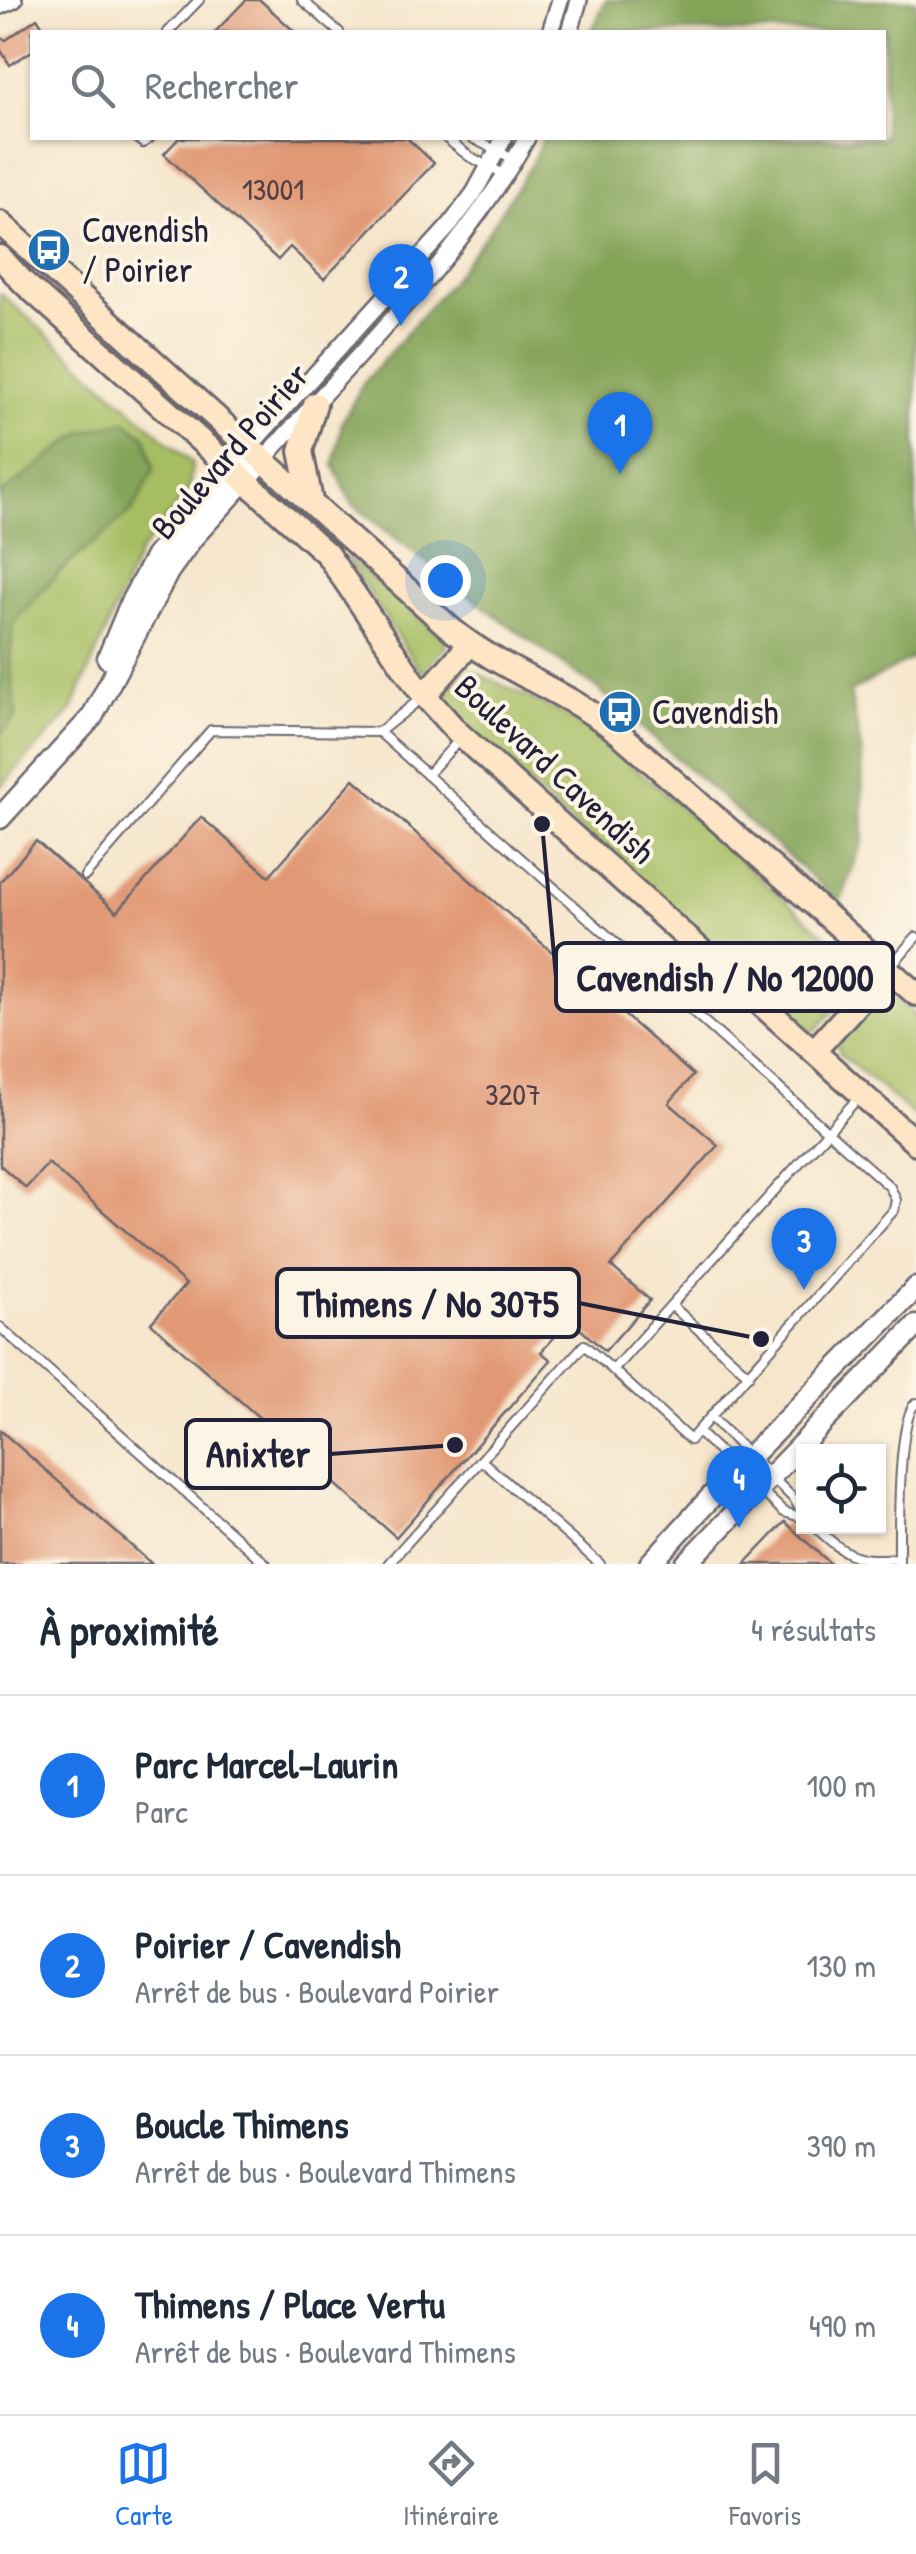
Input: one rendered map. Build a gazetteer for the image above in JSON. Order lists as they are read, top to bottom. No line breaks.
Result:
{"streets":{"main road":["Boulevard Cavendish"],"street":["Boulevard Poirier"]},"crossings":[["Boulevard Poirier","Boulevard Cavendish"]],"places":{"bus stop":["Cavendish / Poirier","Cavendish"],"other":["Cavendish / No 12000","Thimens / No 3075","Anixter"]},"house_numbers":["13001","3207"],"page":{"search":"Rechercher","pins":["2","1","3","4"],"heading":["À proximité","4 résultats"],"list":[{"mark":"1","name":"Parc Marcel-Laurin","note":"Parc","value":"100 m"},{"mark":"2","name":"Poirier / Cavendish","note":"Arrêt de bus · Boulevard Poirier","value":"130 m"},{"mark":"3","name":"Boucle Thimens","note":"Arrêt de bus · Boulevard Thimens","value":"390 m"},{"mark":"4","name":"Thimens / Place Vertu","note":"Arrêt de bus · Boulevard Thimens","value":"490 m"}],"nav":["Carte","Itinéraire","Favoris"]}}
